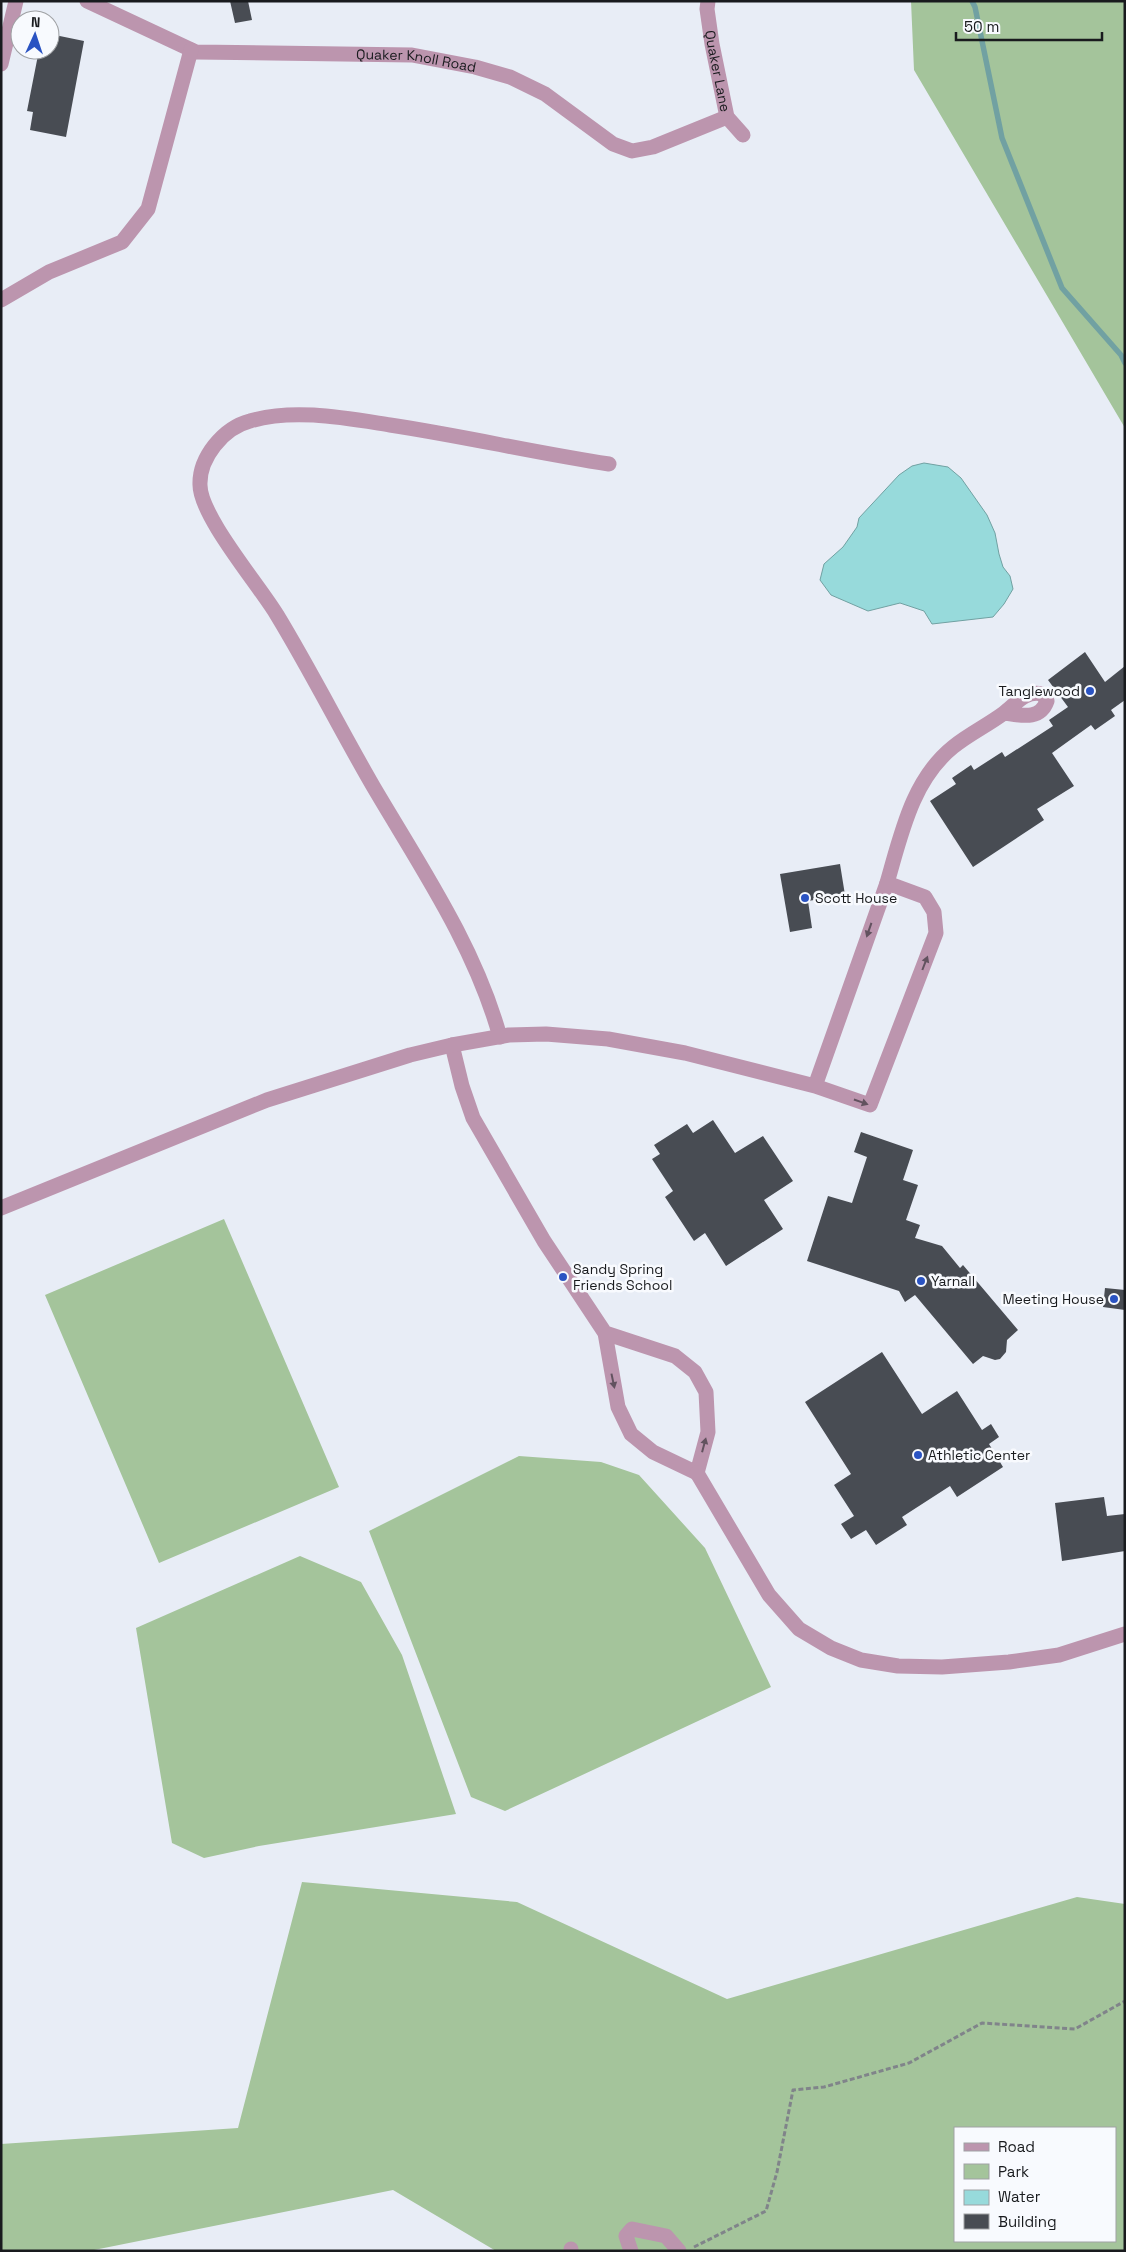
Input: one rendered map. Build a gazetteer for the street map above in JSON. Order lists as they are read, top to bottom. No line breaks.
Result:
{"streets":{"street":["Quaker Knoll Road","Quaker Lane"]},"crossings":[["Quaker Knoll Road","Quaker Lane"]],"places":["Tanglewood","Scott House","Sandy Spring Friends School","Yarnall","Meeting House","Athletic Center"],"legend":["Road","Park","Water","Building"],"scale_bar":"50 m","north":"top"}
